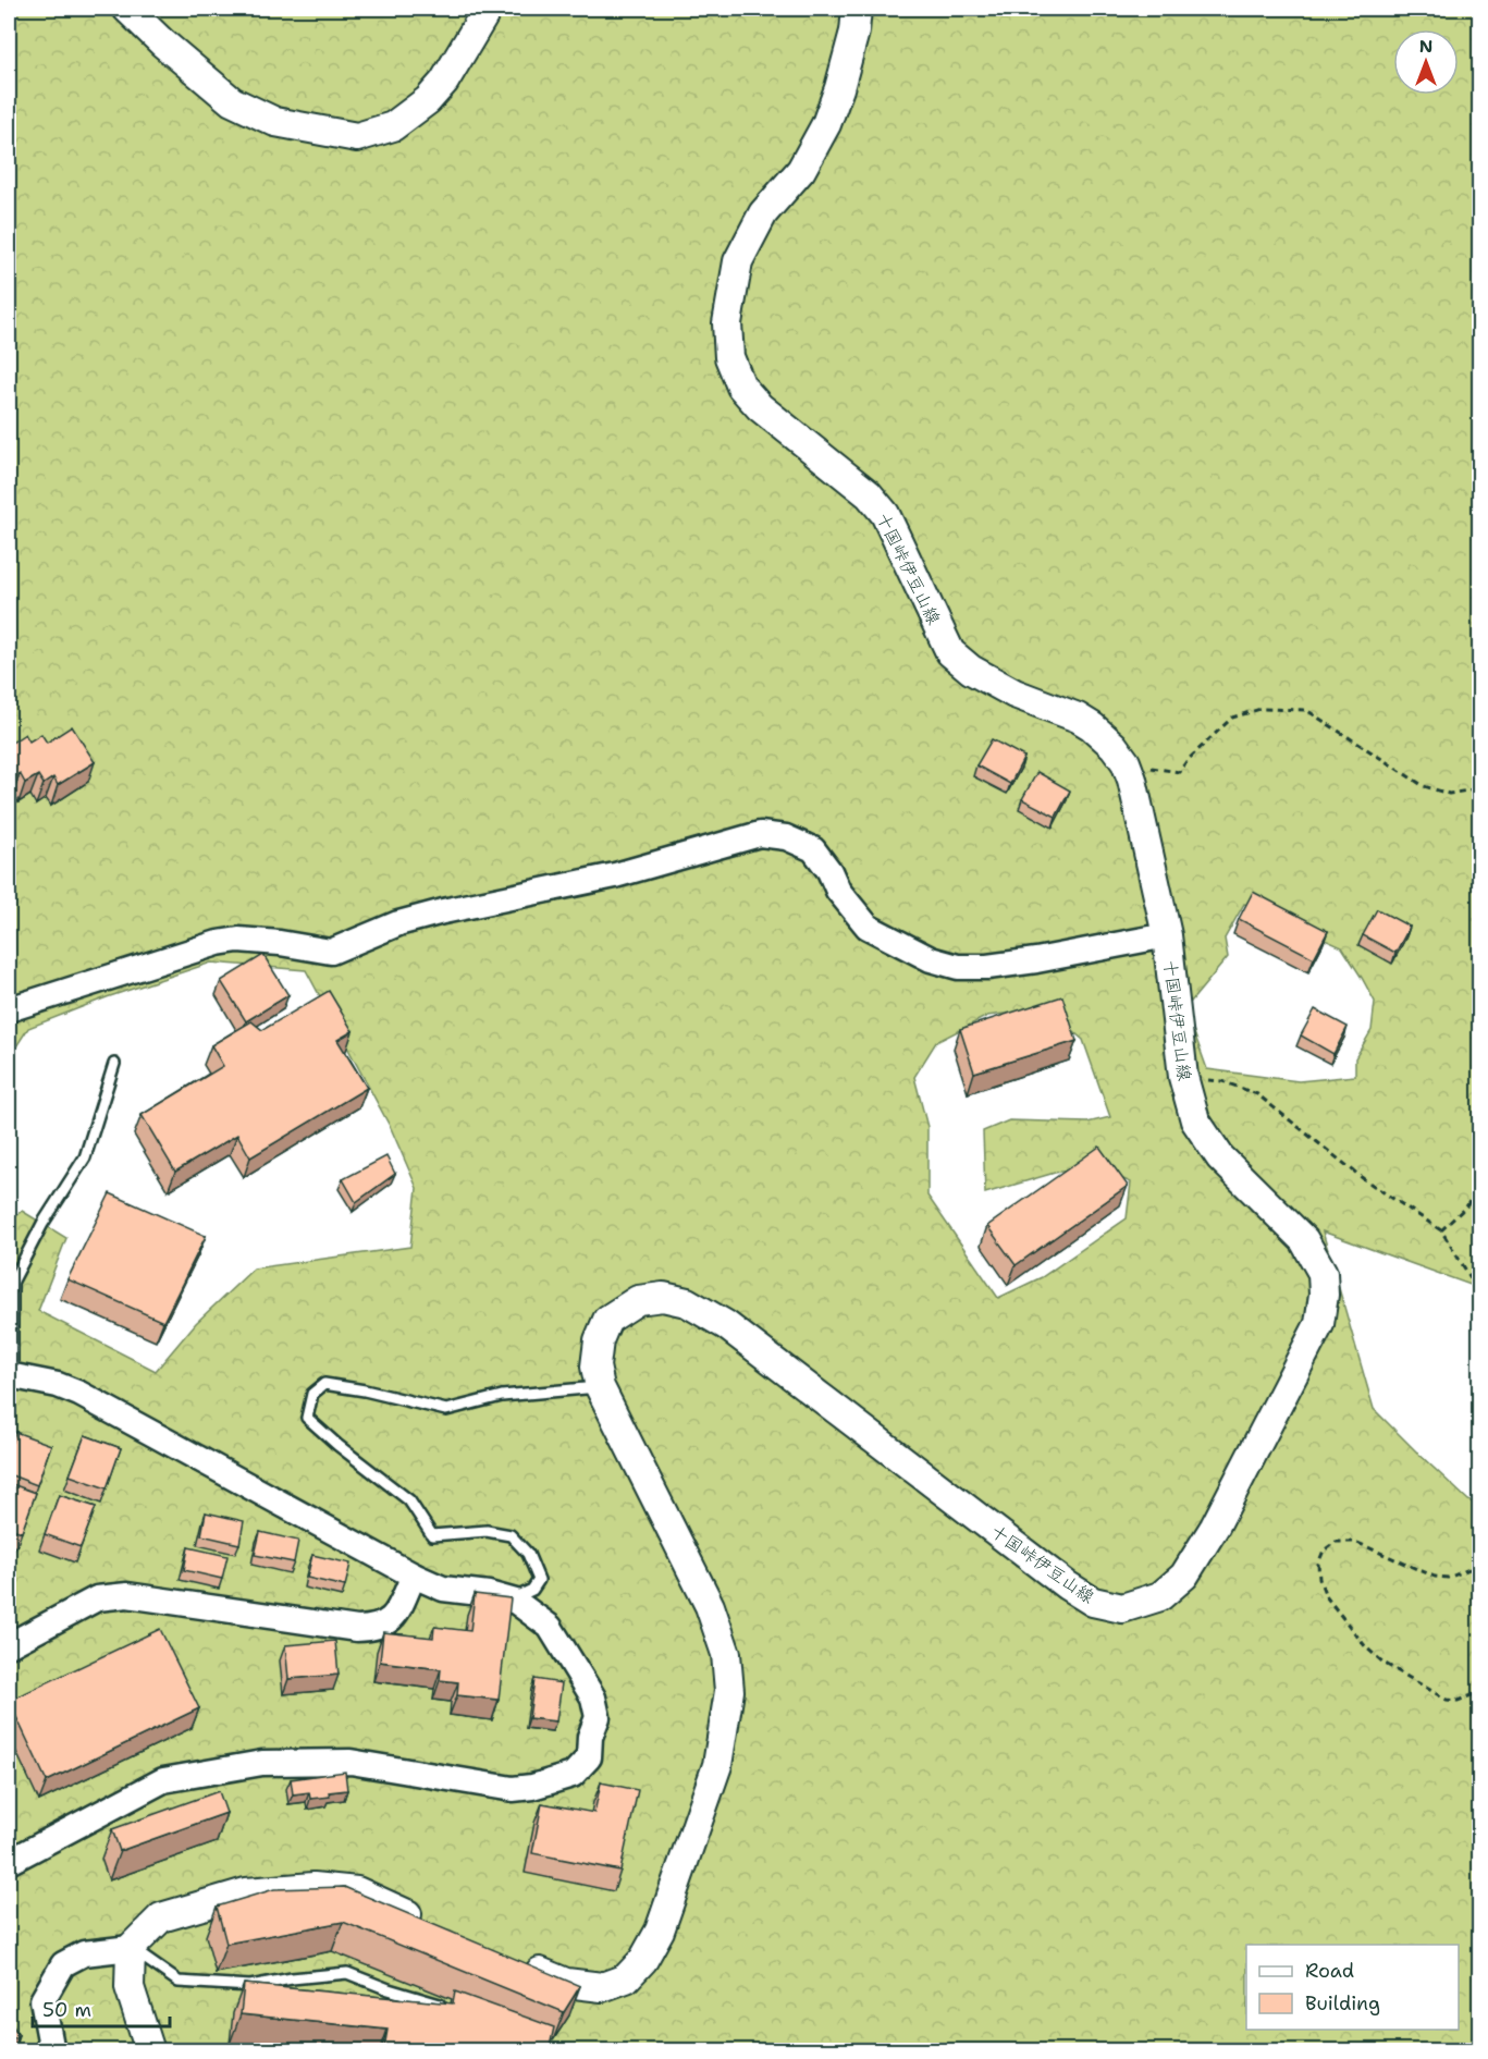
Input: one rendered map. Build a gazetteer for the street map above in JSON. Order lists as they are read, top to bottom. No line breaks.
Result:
{"streets":{"main road":["十国峠伊豆山線"]},"legend":["Road","Building"],"scale_bar":"50 m","north":"top"}
